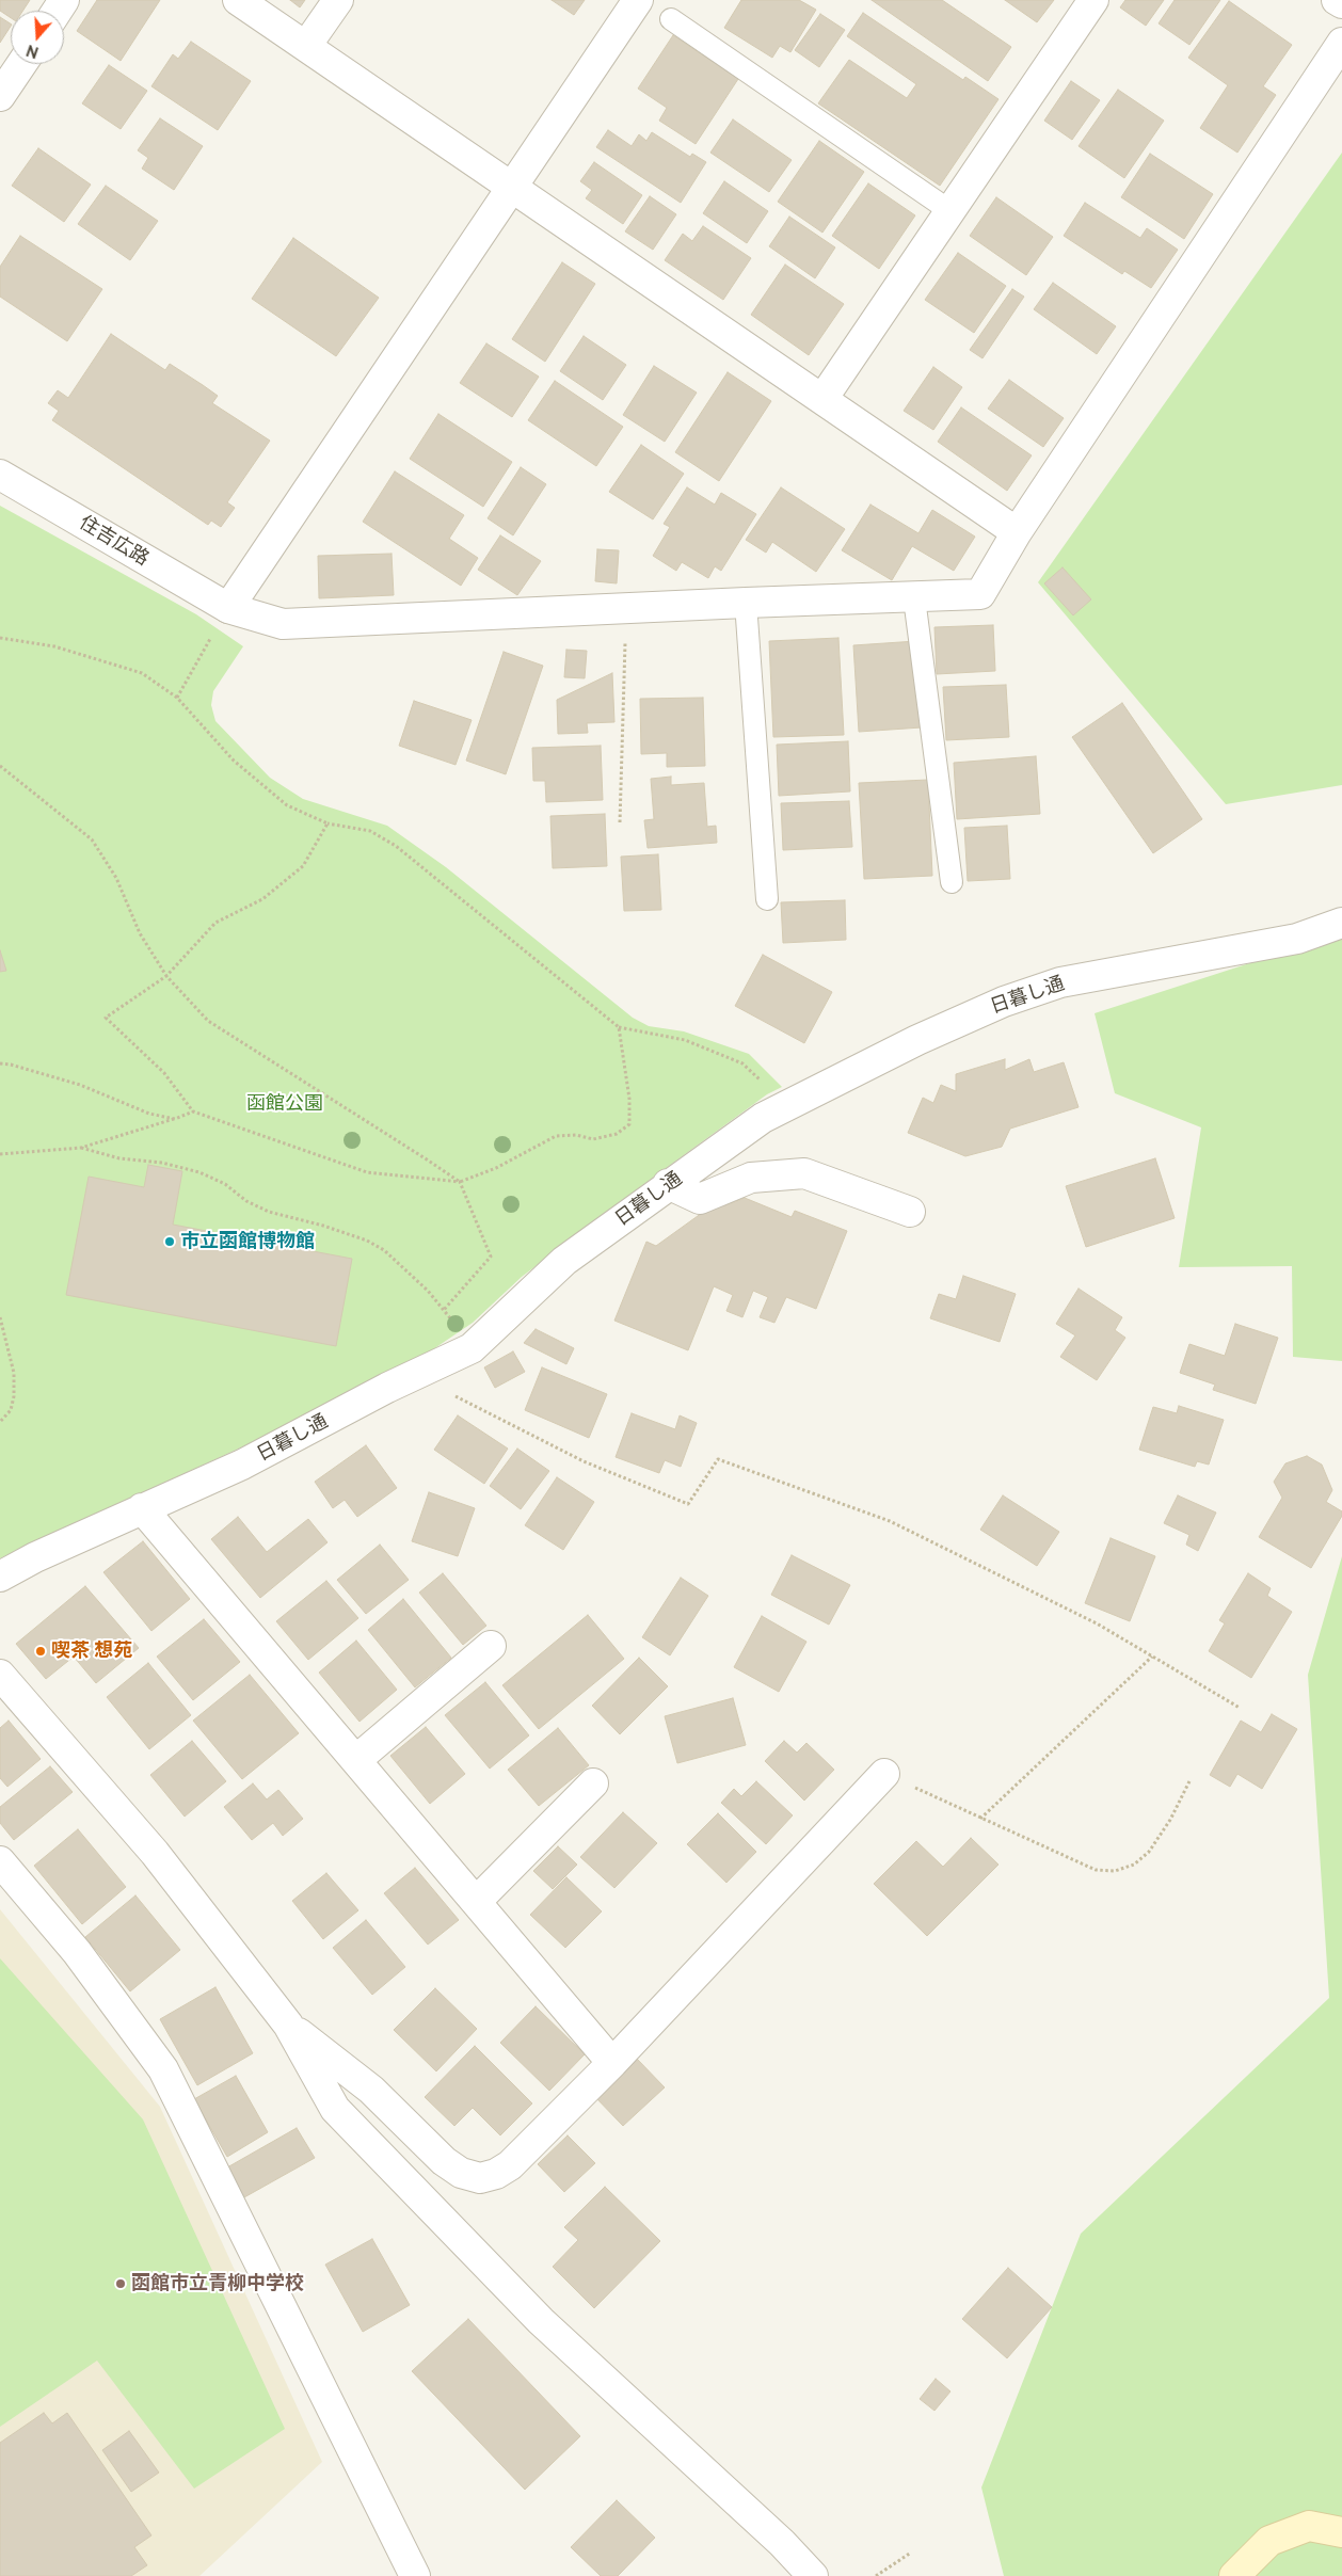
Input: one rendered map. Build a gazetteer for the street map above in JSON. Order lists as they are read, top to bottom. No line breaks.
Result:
{"streets":{"street":["住吉広路","日暮し通"]},"parks":["函館公園"],"places":["市立函館博物館","喫茶 想苑","函館市立青柳中学校"],"north":"bottom"}
